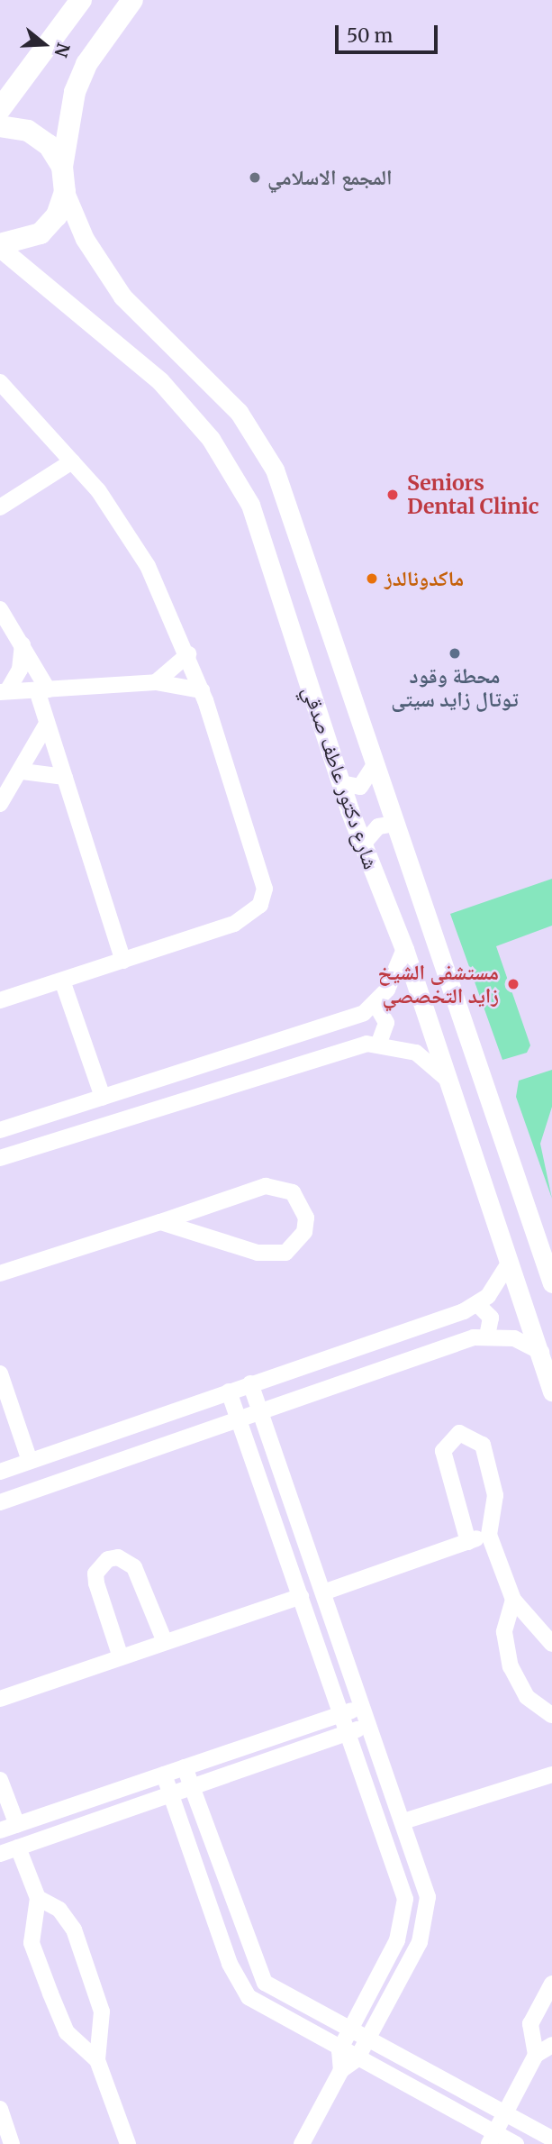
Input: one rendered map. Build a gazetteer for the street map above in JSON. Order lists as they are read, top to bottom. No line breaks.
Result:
{"streets":{"street":["شارع دكتور عاطف صدقي"]},"places":["المجمع الاسلامي","Seniors Dental Clinic","ماكدونالدز","محطة وقود توتال زايد سيتى","مستشفى الشيخ زايد التخصصي"],"scale_bar":"50 m","north":"right"}
